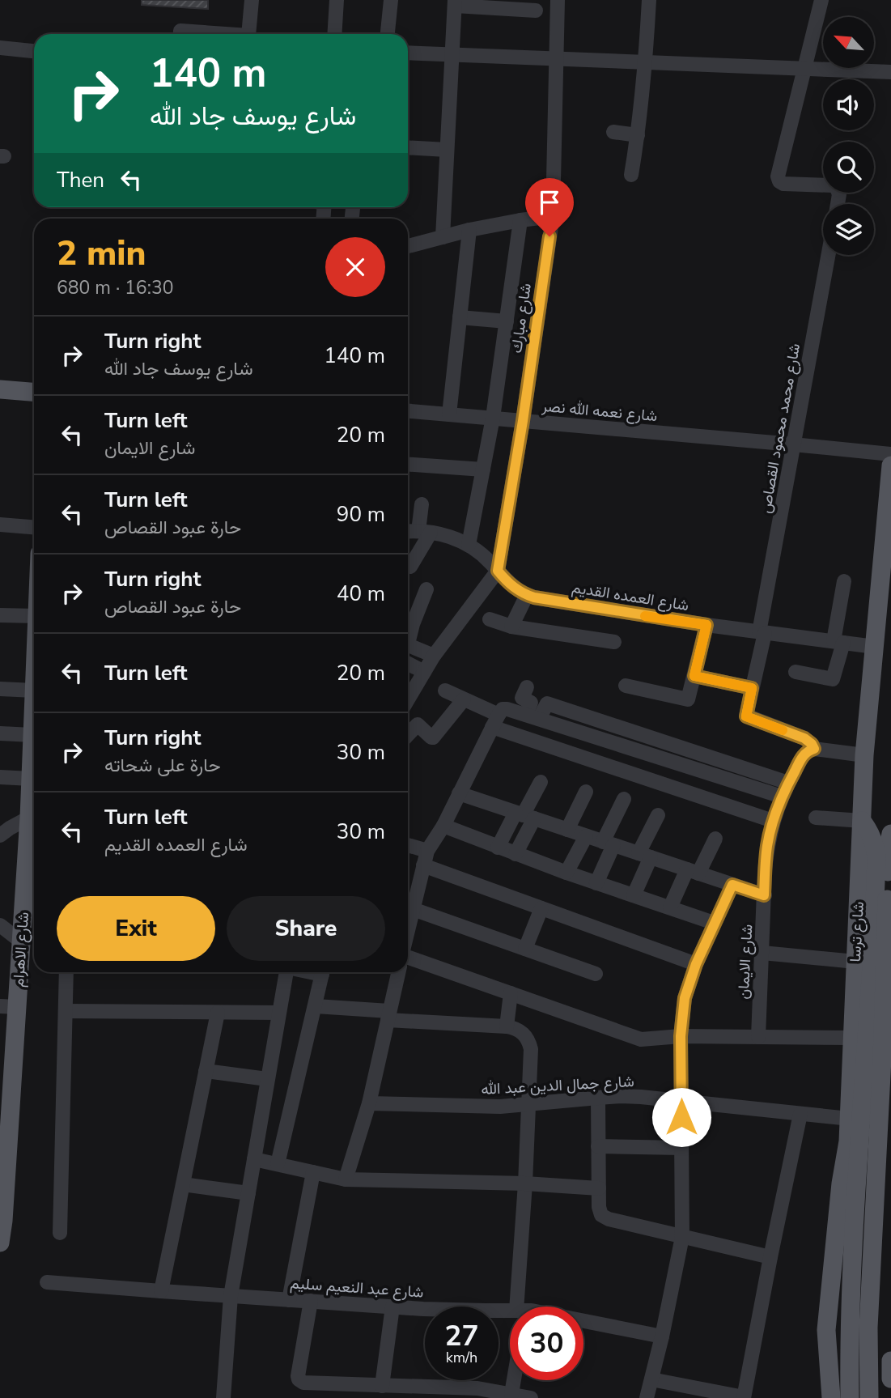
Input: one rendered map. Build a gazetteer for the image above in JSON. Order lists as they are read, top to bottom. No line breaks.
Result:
{"streets":{"main road":["شارع ترسا","شارع الاهرام"],"street":["شارع مبارك","شارع نعمه الله نصر","شارع محمد محمود القصاص","شارع العمده القديم","شارع الايمان","شارع جمال الدين عبد الله","شارع عبد النعيم سليم"]},"crossings":[["شارع مبارك","شارع نعمه الله نصر"],["شارع مبارك","شارع العمده القديم"],["شارع نعمه الله نصر","شارع محمد محمود القصاص"],["شارع محمد محمود القصاص","شارع العمده القديم"],["شارع محمد محمود القصاص","شارع الايمان"],["شارع العمده القديم","شارع ترسا"],["شارع ترسا","شارع جمال الدين عبد الله"]],"north":"top left","page":{"turn":["140 m","شارع يوسف جاد الله"],"then":"Then","heading":["2 min","680 m · 16:30"],"list":[{"name":"Turn right","note":"شارع يوسف جاد الله","value":"140 m"},{"name":"Turn left","note":"شارع الايمان","value":"20 m"},{"name":"Turn left","note":"حارة عبود القصاص","value":"90 m"},{"name":"Turn right","note":"حارة عبود القصاص","value":"40 m"},{"name":"Turn left","value":"20 m"},{"name":"Turn right","note":"حارة على شحاته","value":"30 m"},{"name":"Turn left","note":"شارع العمده القديم","value":"30 m"}],"buttons":["Exit","Share"],"speed":"27 km/h","limit":"30"}}
